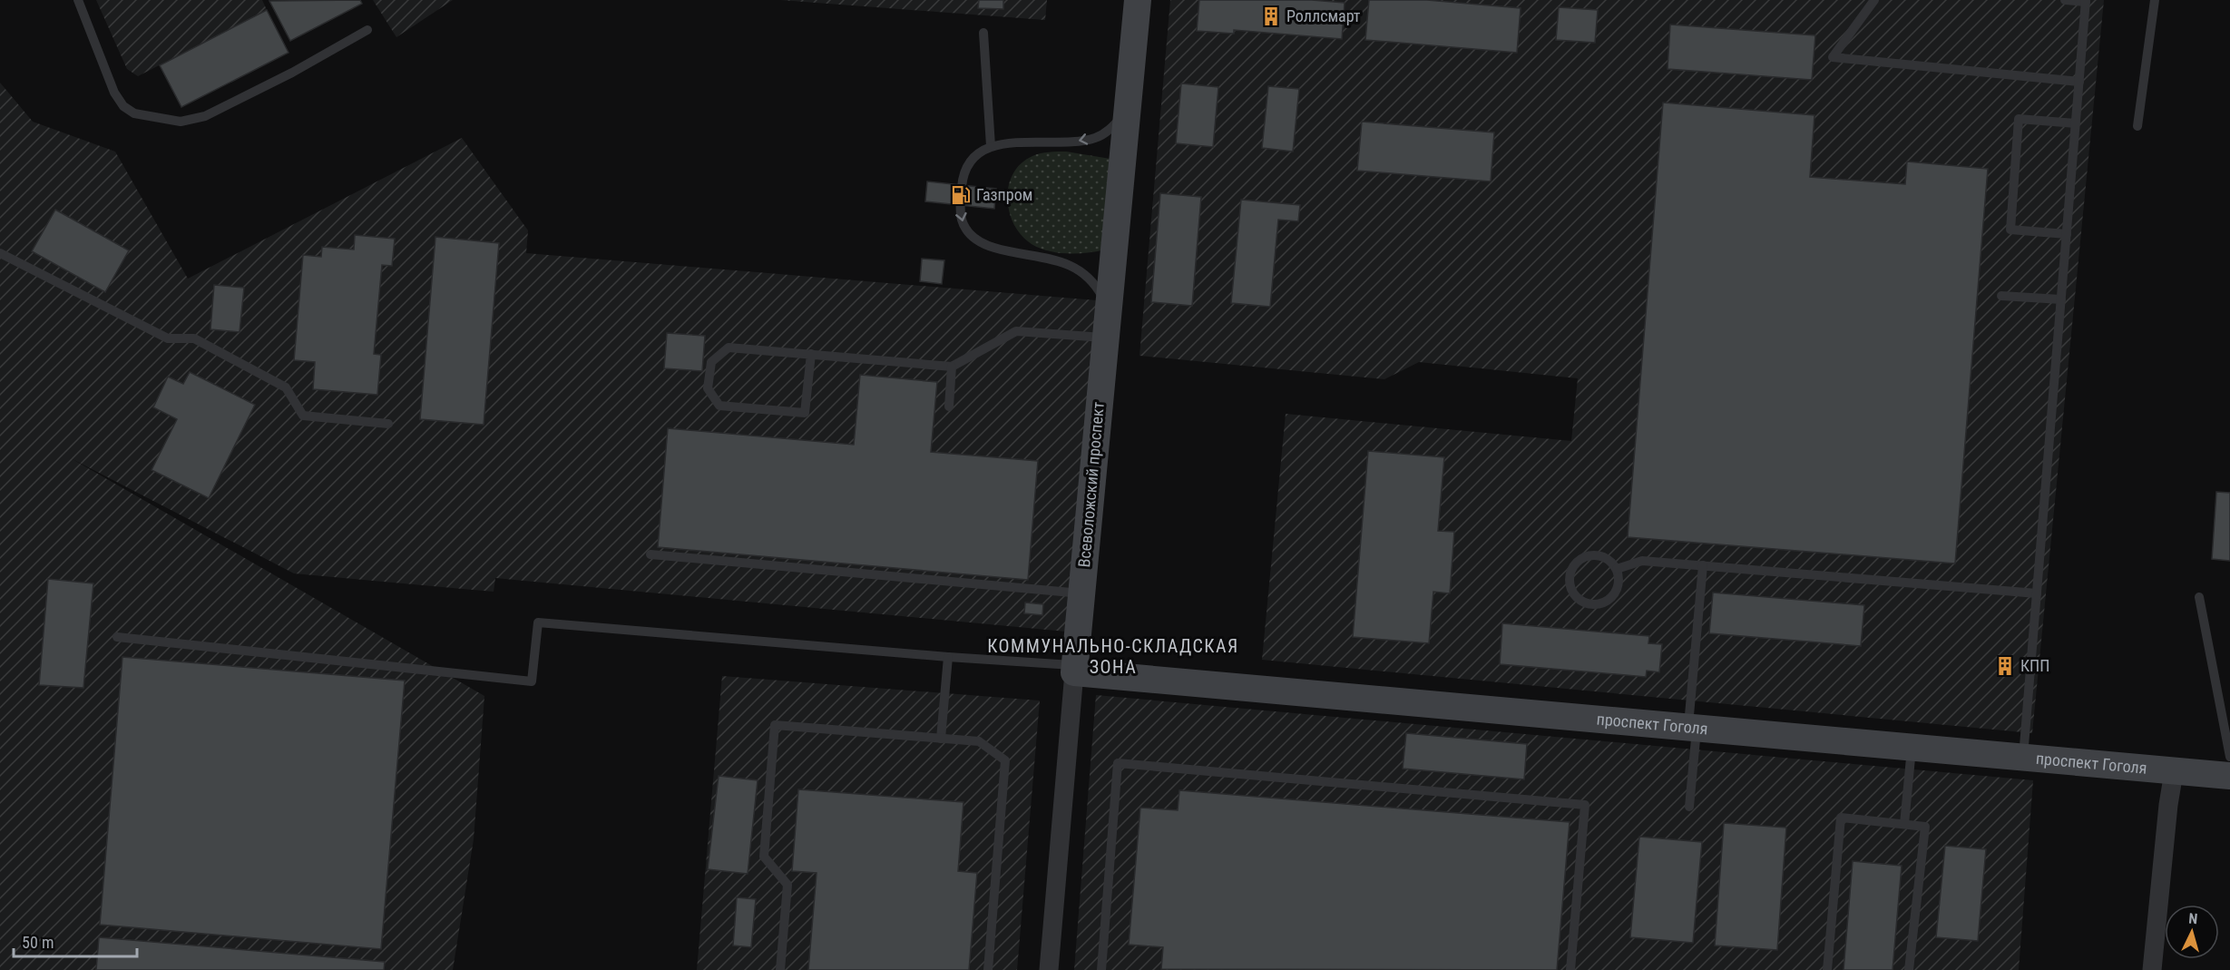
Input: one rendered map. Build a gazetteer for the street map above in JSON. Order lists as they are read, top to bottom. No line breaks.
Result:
{"streets":{"street":["Всеволожский проспект","проспект Гоголя"]},"crossings":[["Всеволожский проспект","проспект Гоголя"]],"districts":["КОММУНАЛЬНО-СКЛАДСКАЯ ЗОНА"],"places":{"building":["Роллсмарт","КПП"],"fuel station":["Газпром"]},"scale_bar":"50 m","north":"top"}
